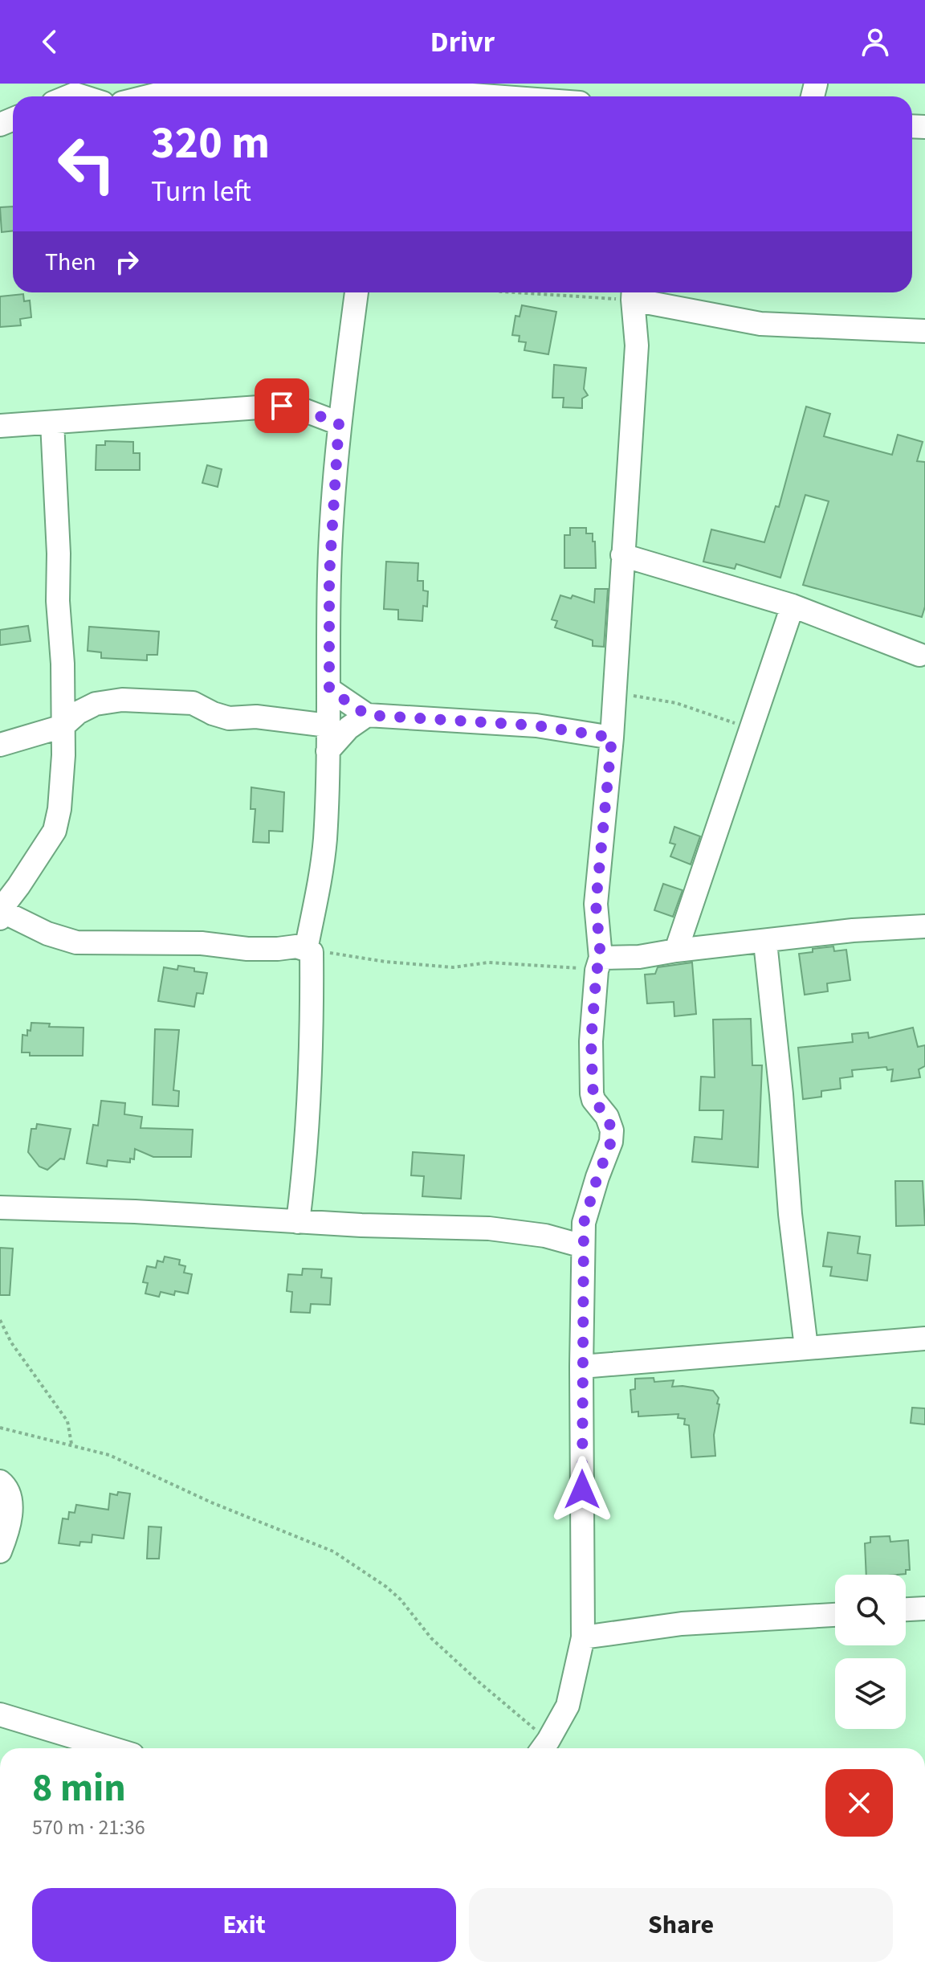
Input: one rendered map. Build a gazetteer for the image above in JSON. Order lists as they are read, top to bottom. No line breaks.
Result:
{"page":{"header":"Drivr","turn":["320 m","Turn left"],"then":"Then","heading":["8 min","570 m · 21:36"],"buttons":["Exit","Share"]}}
